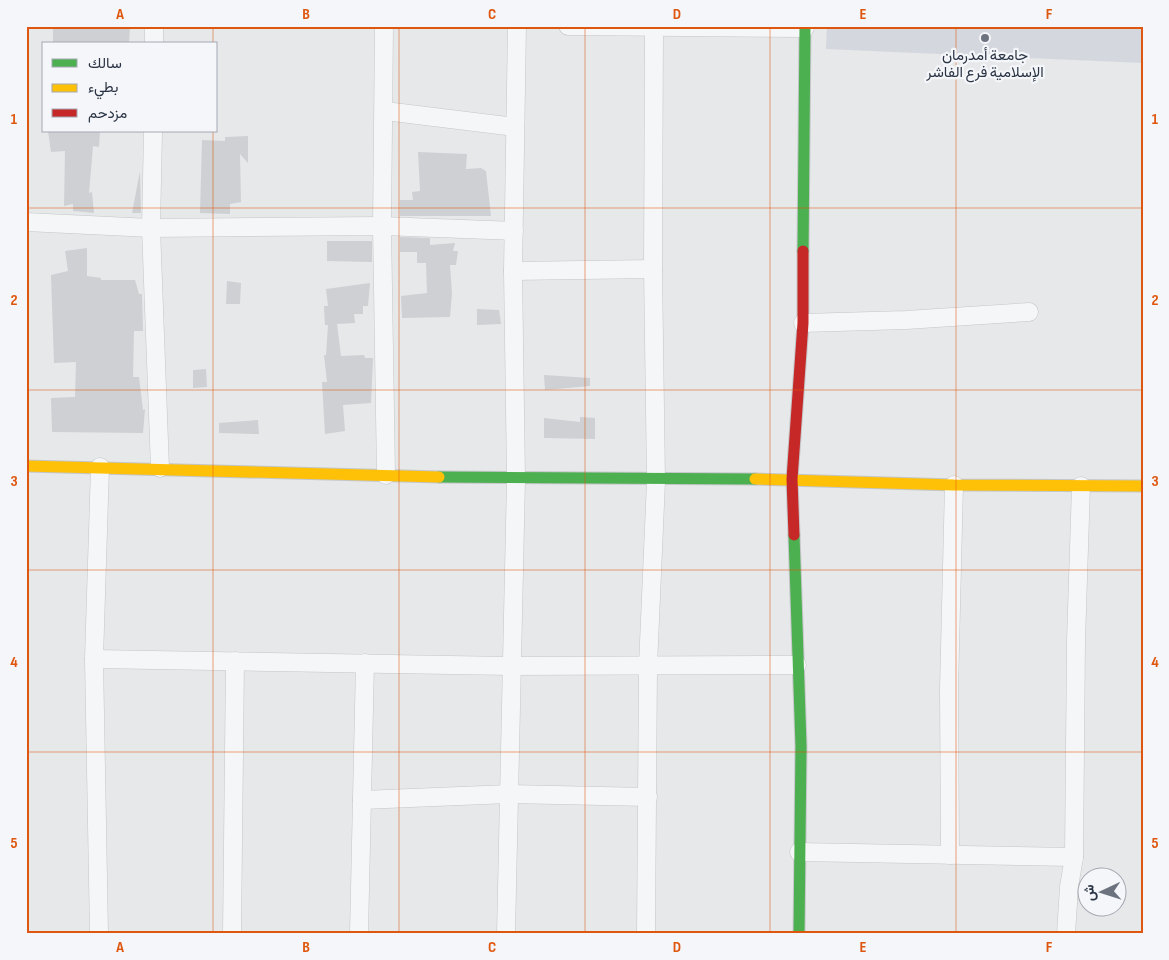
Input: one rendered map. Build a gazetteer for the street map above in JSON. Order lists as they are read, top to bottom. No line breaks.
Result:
{"places":["جامعة أمدرمان الإسلامية فرع الفاشر"],"legend":["سالك","بطيء","مزدحم"],"north":"left","grid":{"columns":["A","B","C","D","E","F"],"rows":["1","2","3","4","5"]}}
